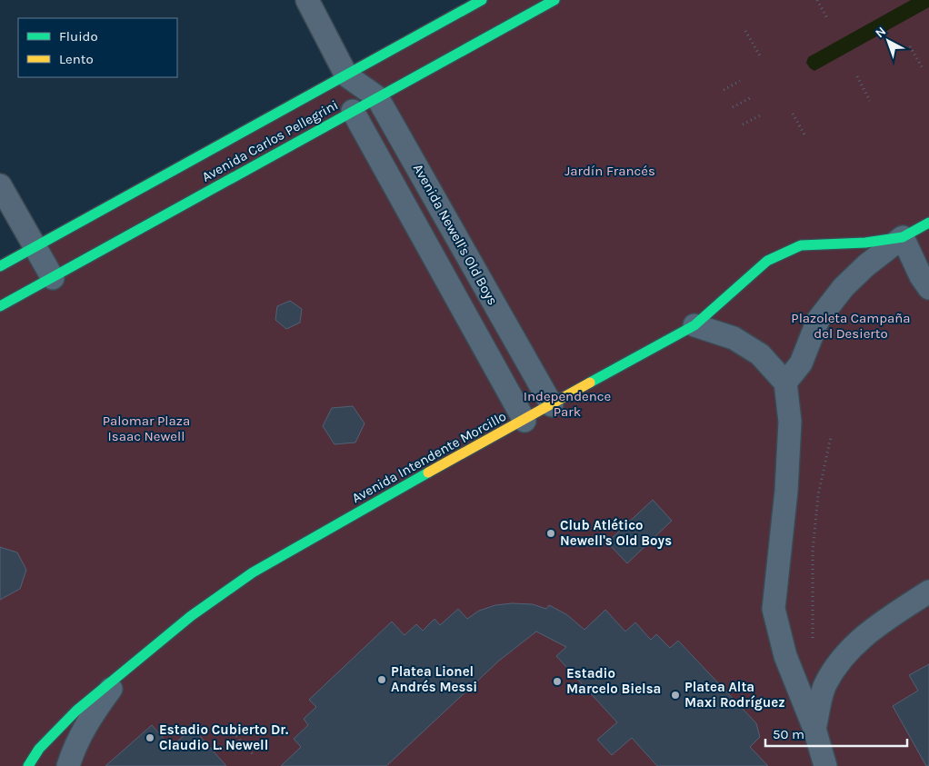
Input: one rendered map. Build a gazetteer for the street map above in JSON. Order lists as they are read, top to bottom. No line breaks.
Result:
{"streets":{"main road":["Avenida Carlos Pellegrini","Avenida Intendente Morcillo"],"street":["Avenida Newell's Old Boys"]},"crossings":[["Avenida Carlos Pellegrini","Avenida Newell's Old Boys"],["Avenida Newell's Old Boys","Avenida Intendente Morcillo"]],"parks":["Jardín Francés","Plazoleta Campaña del Desierto","Independence Park","Palomar Plaza Isaac Newell"],"places":["Club Atlético Newell's Old Boys","Platea Lionel Andrés Messi","Estadio Marcelo Bielsa","Platea Alta Maxi Rodríguez","Estadio Cubierto Dr. Claudio L. Newell"],"legend":["Fluido","Lento"],"scale_bar":"50 m","north":"top left"}
